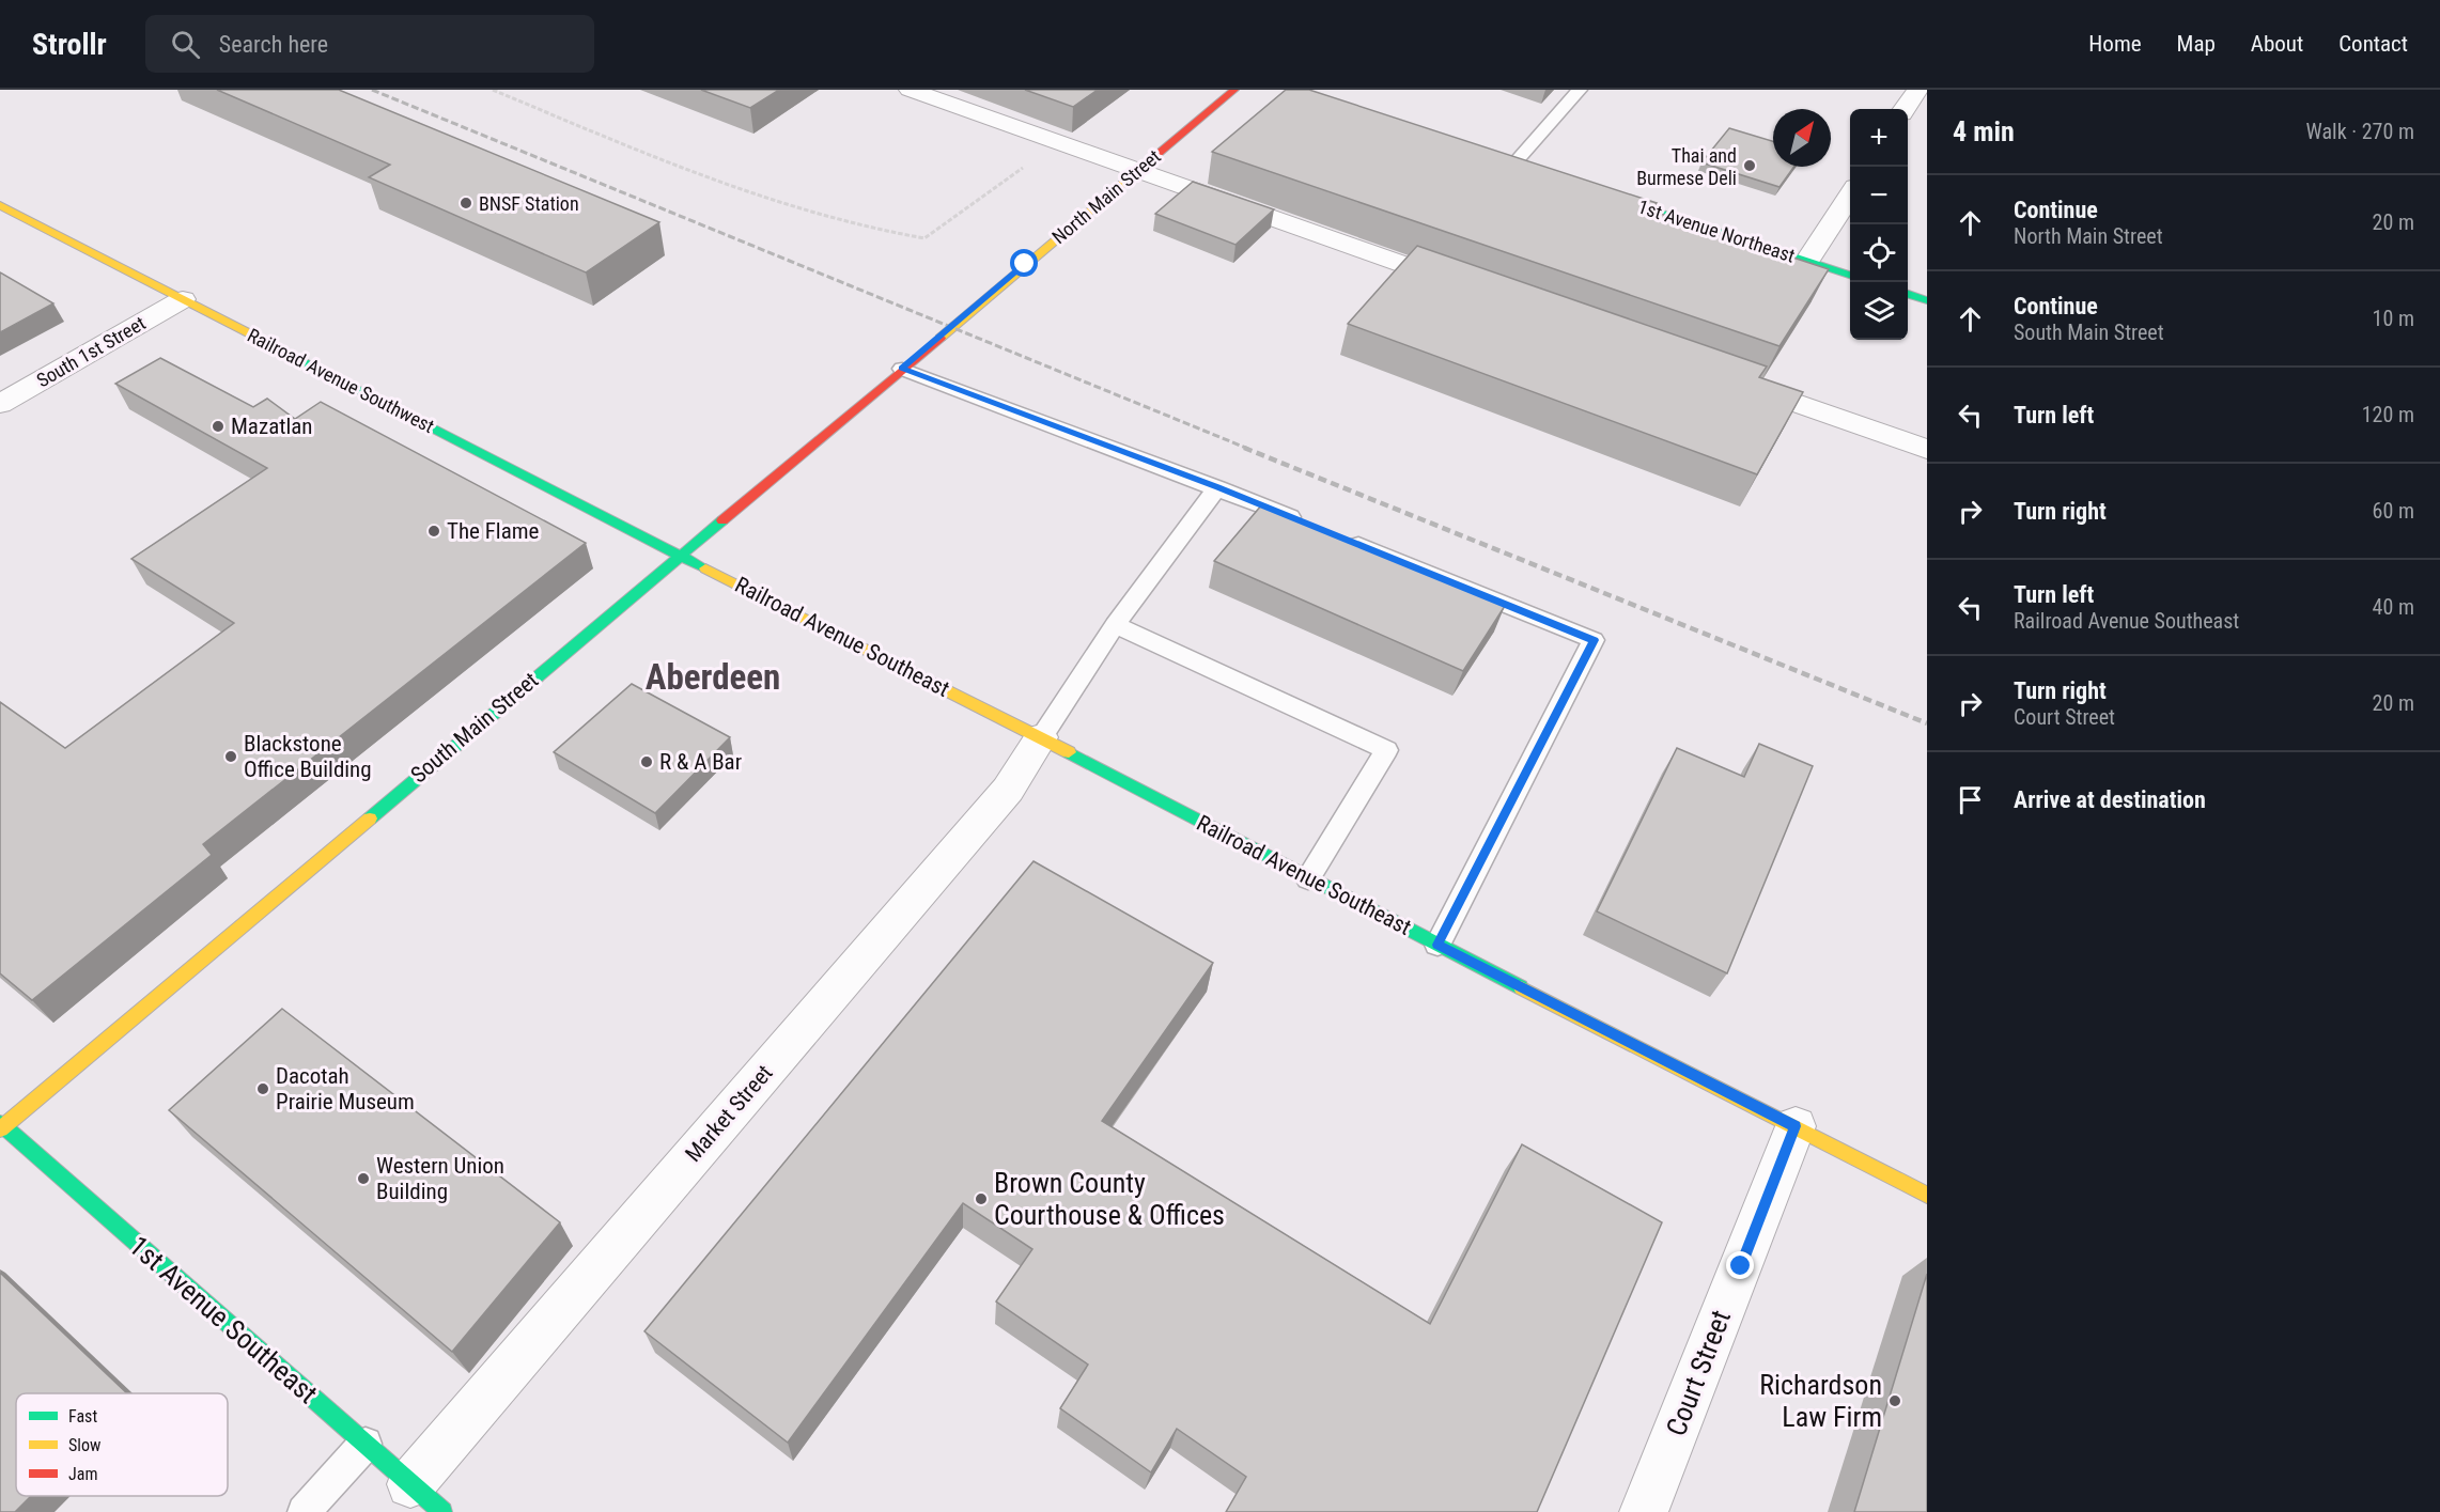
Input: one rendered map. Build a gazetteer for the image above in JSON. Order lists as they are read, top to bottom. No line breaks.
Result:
{"streets":{"street":["North Main Street","1st Avenue Northeast","South 1st Street","Railroad Avenue Southwest","Railroad Avenue Southeast","South Main Street","Market Street","1st Avenue Southeast","Court Street"]},"crossings":[["North Main Street","South Main Street"],["South 1st Street","Railroad Avenue Southwest"],["Railroad Avenue Southwest","Railroad Avenue Southeast"],["Railroad Avenue Southwest","South Main Street"],["Railroad Avenue Southeast","South Main Street"],["Railroad Avenue Southeast","Market Street"],["Railroad Avenue Southeast","Court Street"],["South Main Street","1st Avenue Southeast"],["Market Street","1st Avenue Southeast"]],"districts":["Aberdeen"],"places":["Thai and Burmese Deli","BNSF Station","Mazatlan","The Flame","Blackstone Office Building","R & A Bar","Dacotah Prairie Museum","Western Union Building","Brown County Courthouse & Offices","Richardson Law Firm"],"legend":["Fast","Slow","Jam"],"north":"top right","page":{"header":"Strollr","search":"Search here","nav":["Home","Map","About","Contact"],"heading":["4 min","Walk · 270 m"],"map_buttons":["+","−"],"list":[["Continue","North Main Street","20 m"],["Continue","South Main Street","10 m"],["Turn left","120 m"],["Turn right","60 m"],["Turn left","Railroad Avenue Southeast","40 m"],["Turn right","Court Street","20 m"],"Arrive at destination"]}}
